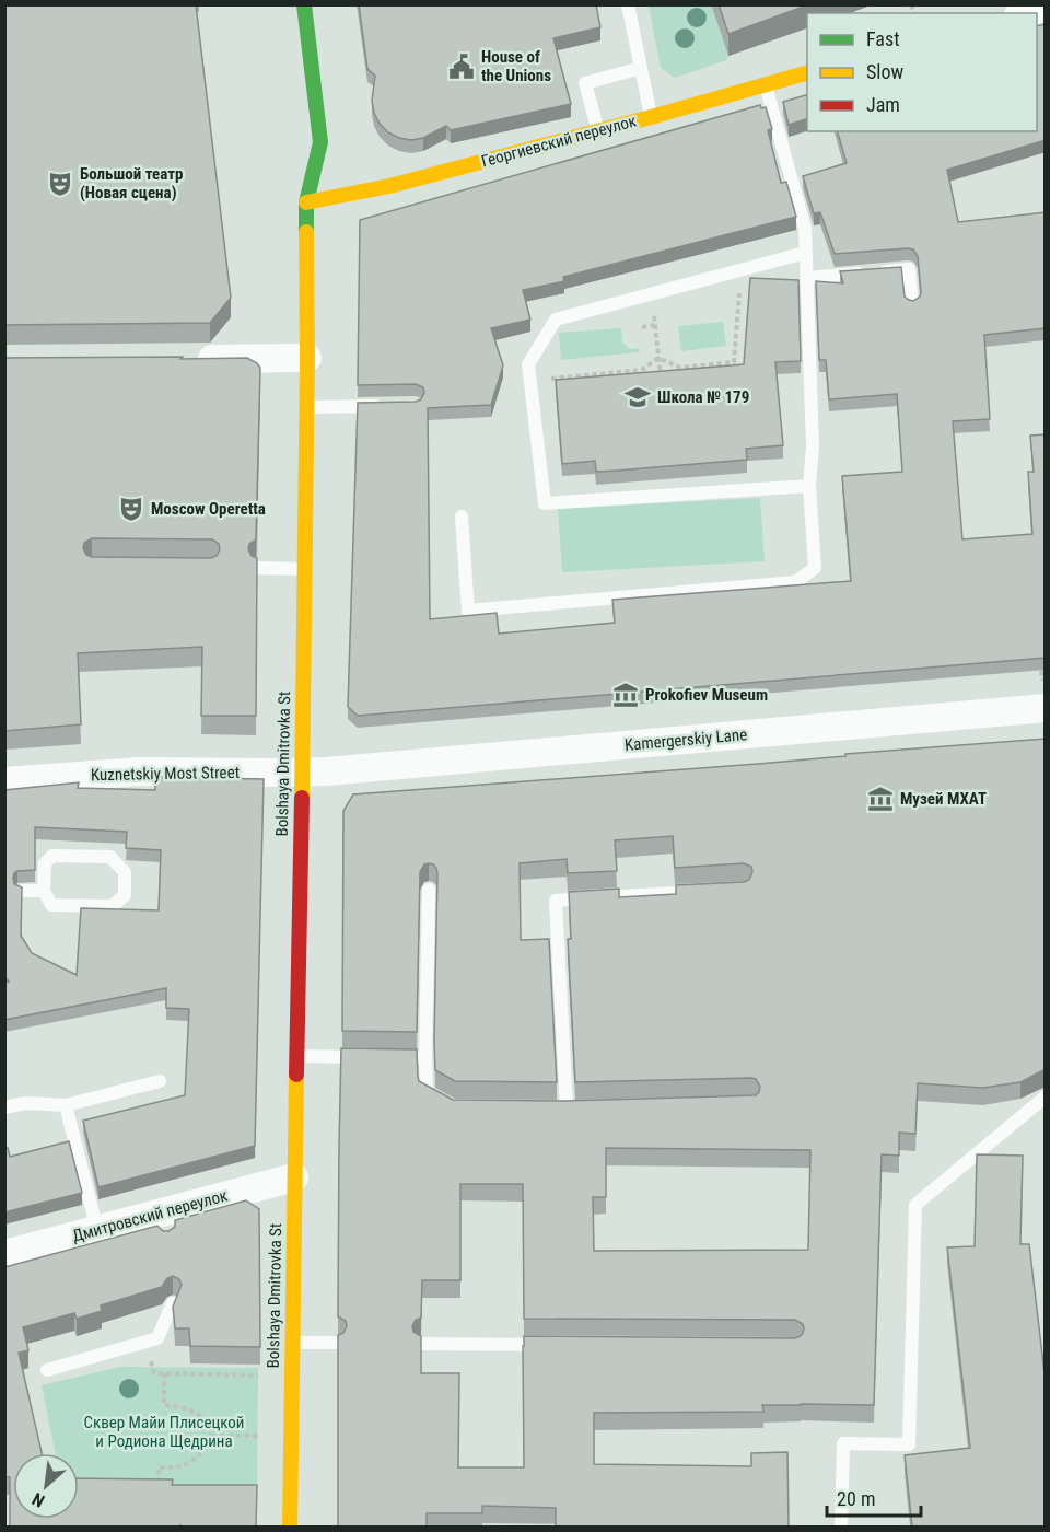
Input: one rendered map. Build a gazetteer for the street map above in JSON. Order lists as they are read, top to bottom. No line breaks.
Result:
{"streets":{"street":["Георгиевский переулок","Kamergerskiy Lane","Bolshaya Dmitrovka St","Kuznetskiy Most Street","Дмитровский переулок"]},"crossings":[["Георгиевский переулок","Bolshaya Dmitrovka St"],["Kamergerskiy Lane","Bolshaya Dmitrovka St"],["Kamergerskiy Lane","Kuznetskiy Most Street"],["Bolshaya Dmitrovka St","Kuznetskiy Most Street"],["Bolshaya Dmitrovka St","Дмитровский переулок"]],"parks":["Сквер Майи Плисецкой и Родиона Щедрина"],"places":{"public building":["House of the Unions"],"theatre":["Большой театр (Новая сцена)","Moscow Operetta"],"school or university":["Школа № 179"],"museum":["Prokofiev Museum","Музей МХАТ"]},"legend":["Fast","Slow","Jam"],"scale_bar":"20 m","north":"bottom left"}
